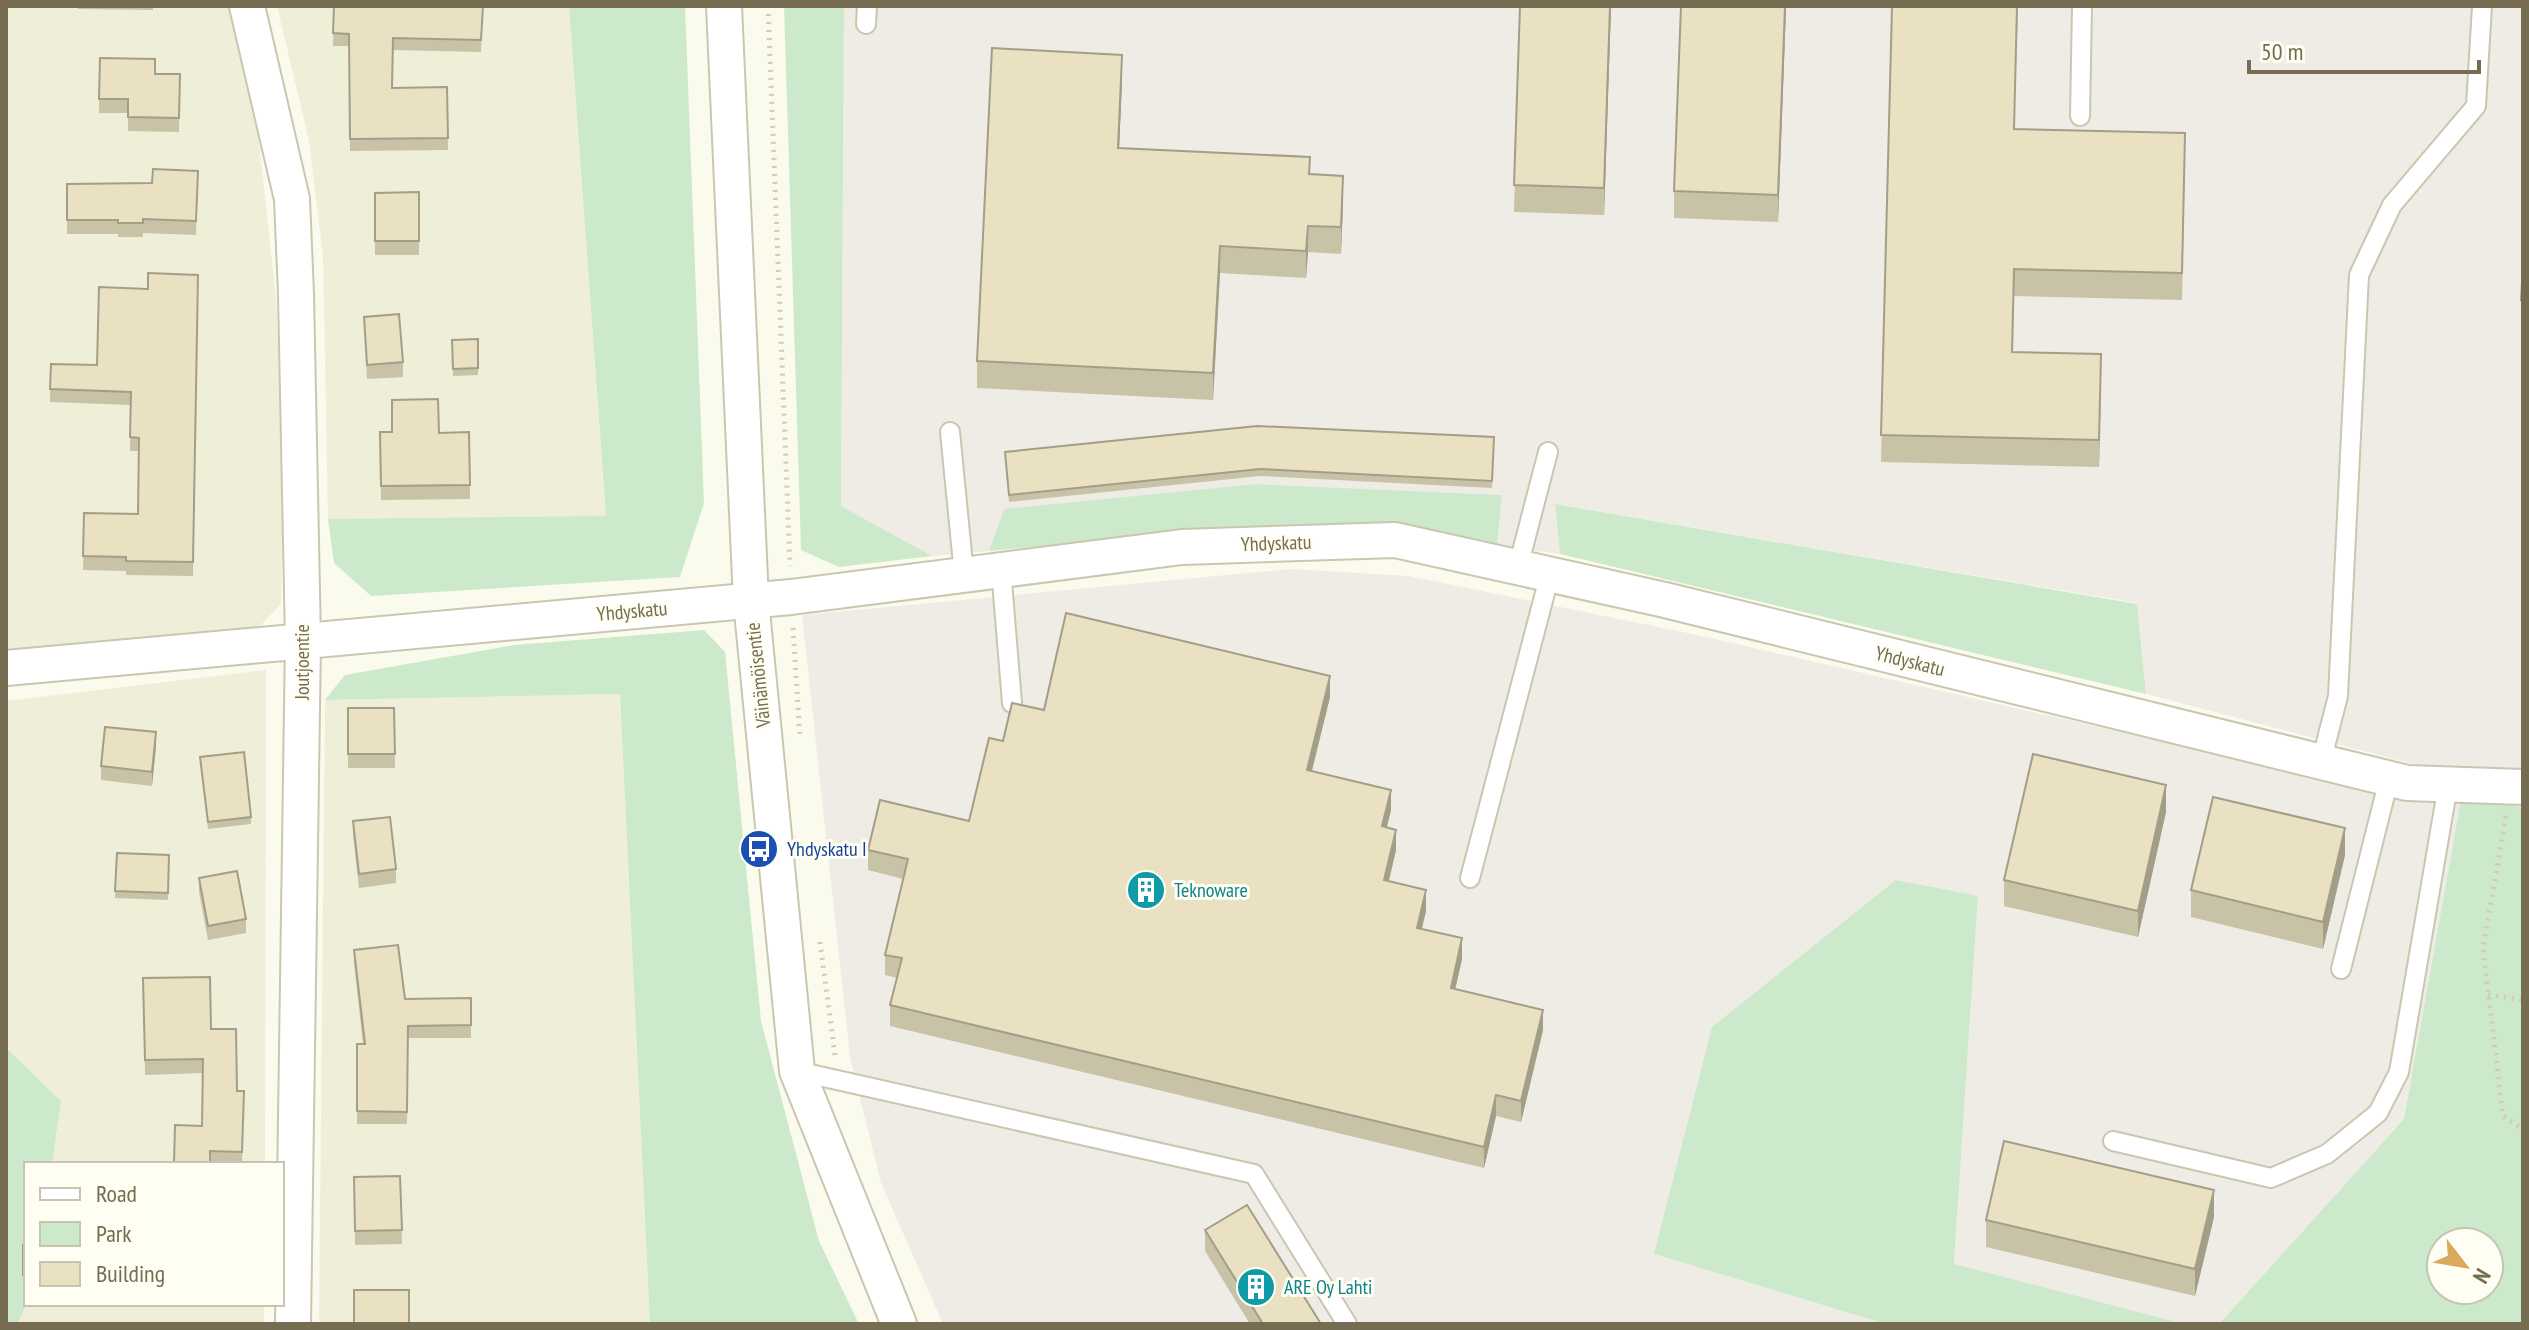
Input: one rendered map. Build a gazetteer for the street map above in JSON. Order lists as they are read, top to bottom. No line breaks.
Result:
{"streets":{"street":["Yhdyskatu","Joutjoentie","Väinämöisentie"]},"crossings":[["Yhdyskatu","Joutjoentie"],["Yhdyskatu","Väinämöisentie"]],"places":{"bus stop":["Yhdyskatu I"],"building":["Teknoware","ARE Oy Lahti"]},"legend":["Road","Park","Building"],"scale_bar":"50 m","north":"bottom right"}
